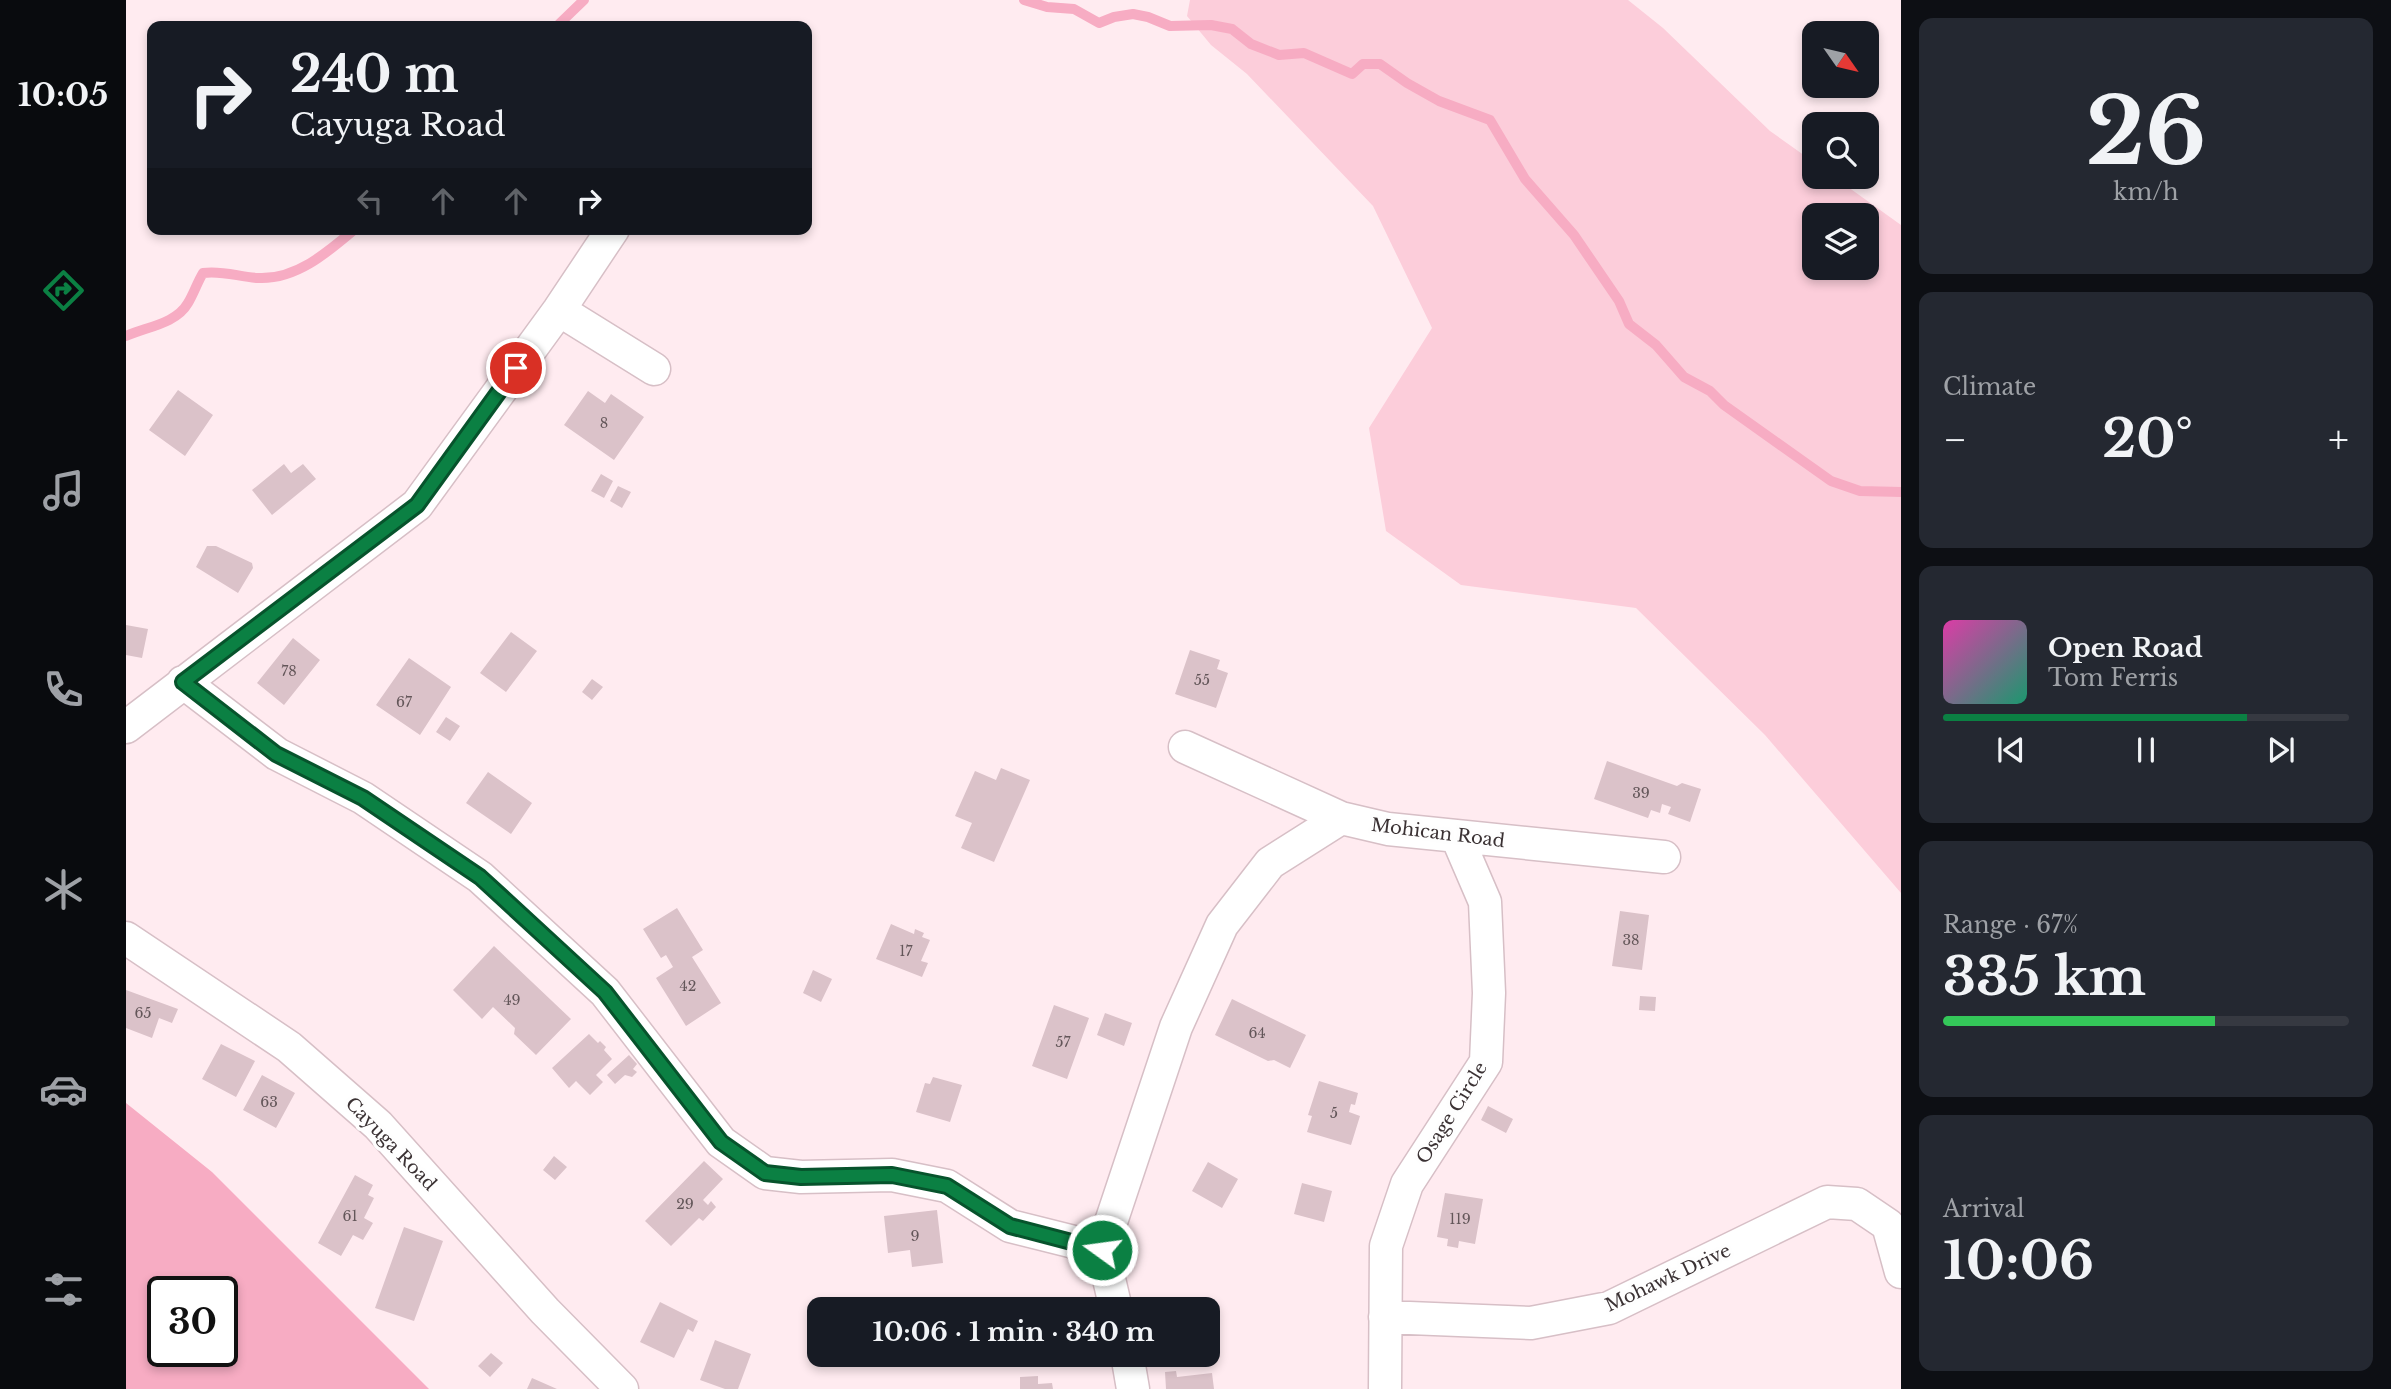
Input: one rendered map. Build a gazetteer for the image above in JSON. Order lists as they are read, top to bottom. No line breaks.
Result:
{"streets":{"street":["Mohican Road","Osage Circle","Cayuga Road","Mohawk Drive"]},"crossings":[["Mohican Road","Osage Circle"],["Osage Circle","Mohawk Drive"]],"house_numbers":["8","78","55","67","39","38","17","42","49","65","64","57","63","5","29","61","119","9"],"north":"bottom right","page":{"tabs":"10:05","tile":[["26","km/h"],"Climate",["Range · 67%","335 km"],["Arrival","10:06"]],"turn":["240 m","Cayuga Road"],"heat":["−","20°","+"],"song":["Open Road","Tom Ferris"],"limit":"30","trip":"10:06 · 1 min · 340 m"}}
